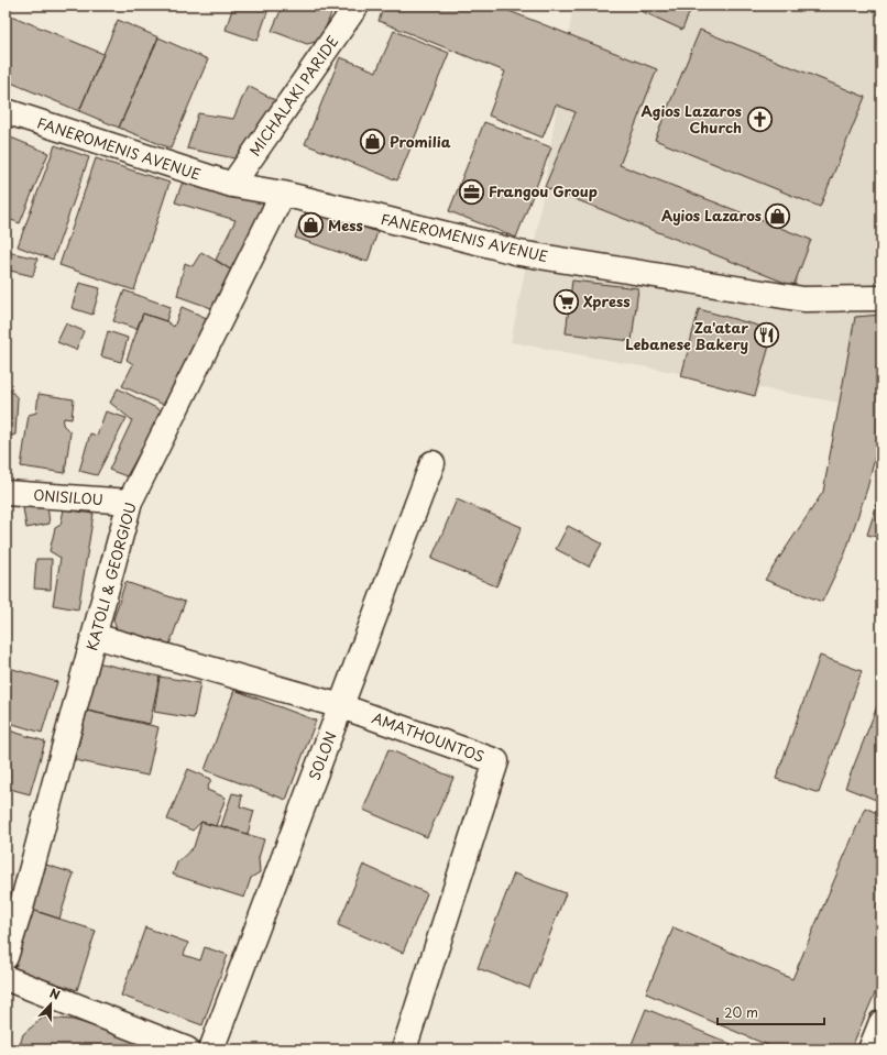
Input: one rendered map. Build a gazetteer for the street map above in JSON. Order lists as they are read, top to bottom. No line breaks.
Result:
{"streets":{"street":["MICHALAKI PARIDE","FANEROMENIS AVENUE","ONISILOU","KATOLI & GEORGIOU","AMATHOUNTOS","SOLON"]},"crossings":[["MICHALAKI PARIDE","FANEROMENIS AVENUE"],["FANEROMENIS AVENUE","KATOLI & GEORGIOU"],["ONISILOU","KATOLI & GEORGIOU"],["KATOLI & GEORGIOU","AMATHOUNTOS"],["AMATHOUNTOS","SOLON"]],"places":{"church":["Agios Lazaros Church"],"shop":["Promilia","Ayios Lazaros","Mess"],"office":["Frangou Group"],"supermarket":["Xpress"],"restaurant":["Za'atar Lebanese Bakery"]},"scale_bar":"20 m","north":"top"}
